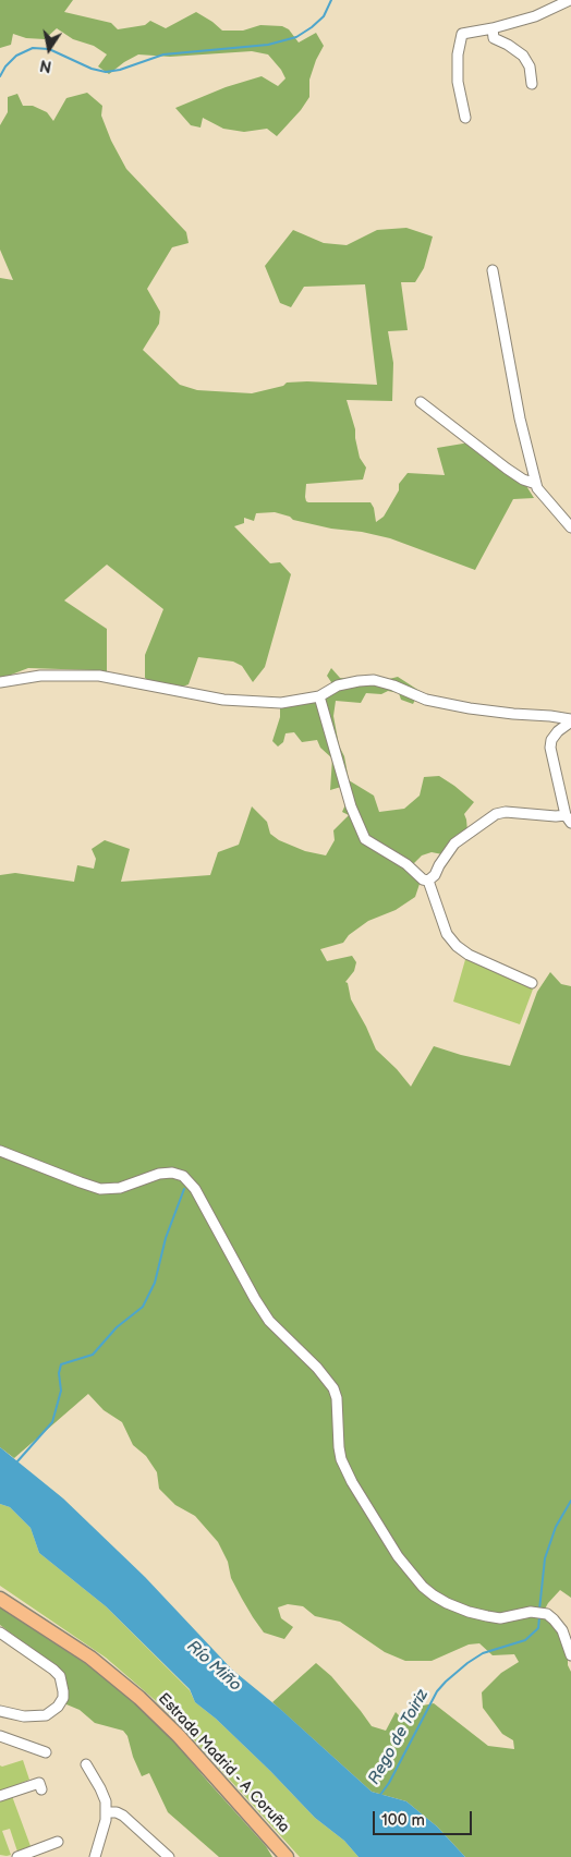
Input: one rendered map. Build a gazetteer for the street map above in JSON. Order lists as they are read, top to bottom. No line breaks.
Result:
{"streets":{"highway":["Estrada Madrid - A Coruña"]},"water":["Río Miño","Rego de Toiriz"],"scale_bar":"100 m","north":"bottom"}
